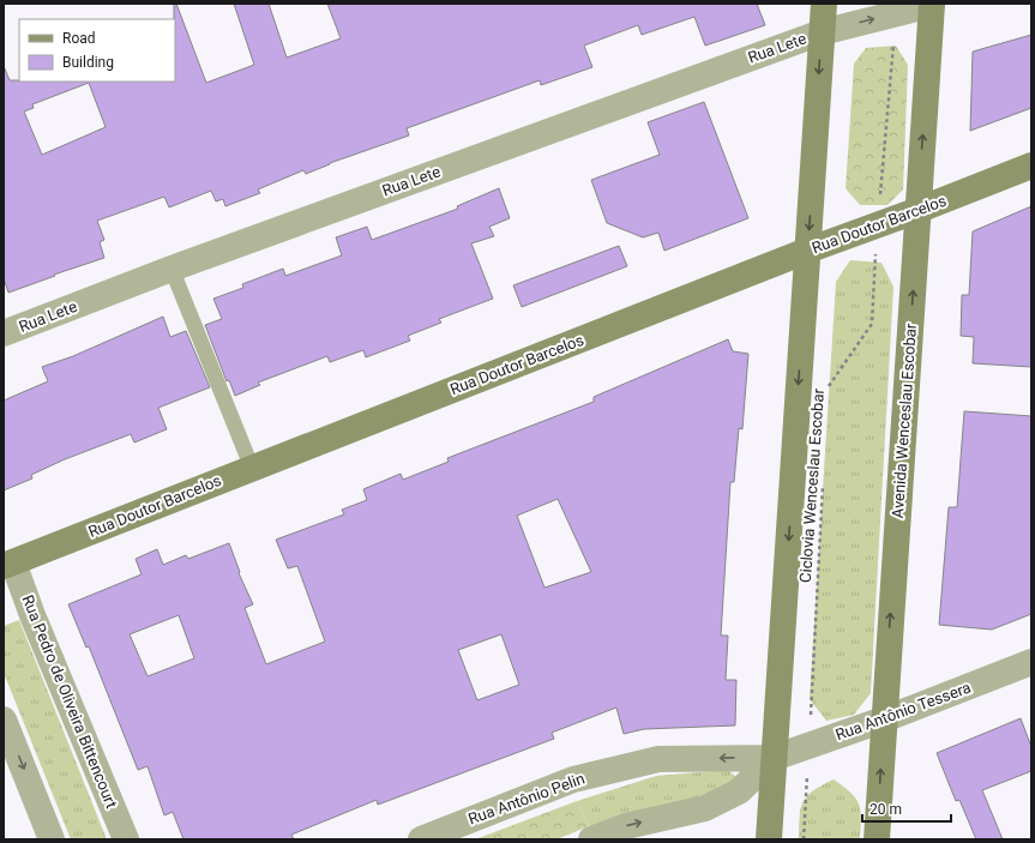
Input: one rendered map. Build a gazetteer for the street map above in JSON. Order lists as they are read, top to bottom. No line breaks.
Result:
{"streets":{"main road":["Rua Doutor Barcelos","Avenida Wenceslau Escobar"],"street":["Rua Lete","Rua Pedro de Oliveira Bittencourt","Rua Antônio Tessera","Rua Antônio Pelin"],"path":["Ciclovia Wenceslau Escobar"]},"crossings":[["Rua Lete","Avenida Wenceslau Escobar"],["Rua Lete","Ciclovia Wenceslau Escobar"],["Rua Doutor Barcelos","Avenida Wenceslau Escobar"],["Rua Doutor Barcelos","Ciclovia Wenceslau Escobar"],["Rua Doutor Barcelos","Rua Pedro de Oliveira Bittencourt"],["Avenida Wenceslau Escobar","Rua Antônio Tessera"],["Ciclovia Wenceslau Escobar","Rua Antônio Tessera"],["Rua Antônio Tessera","Rua Antônio Pelin"]],"legend":["Road","Building"],"scale_bar":"20 m"}
